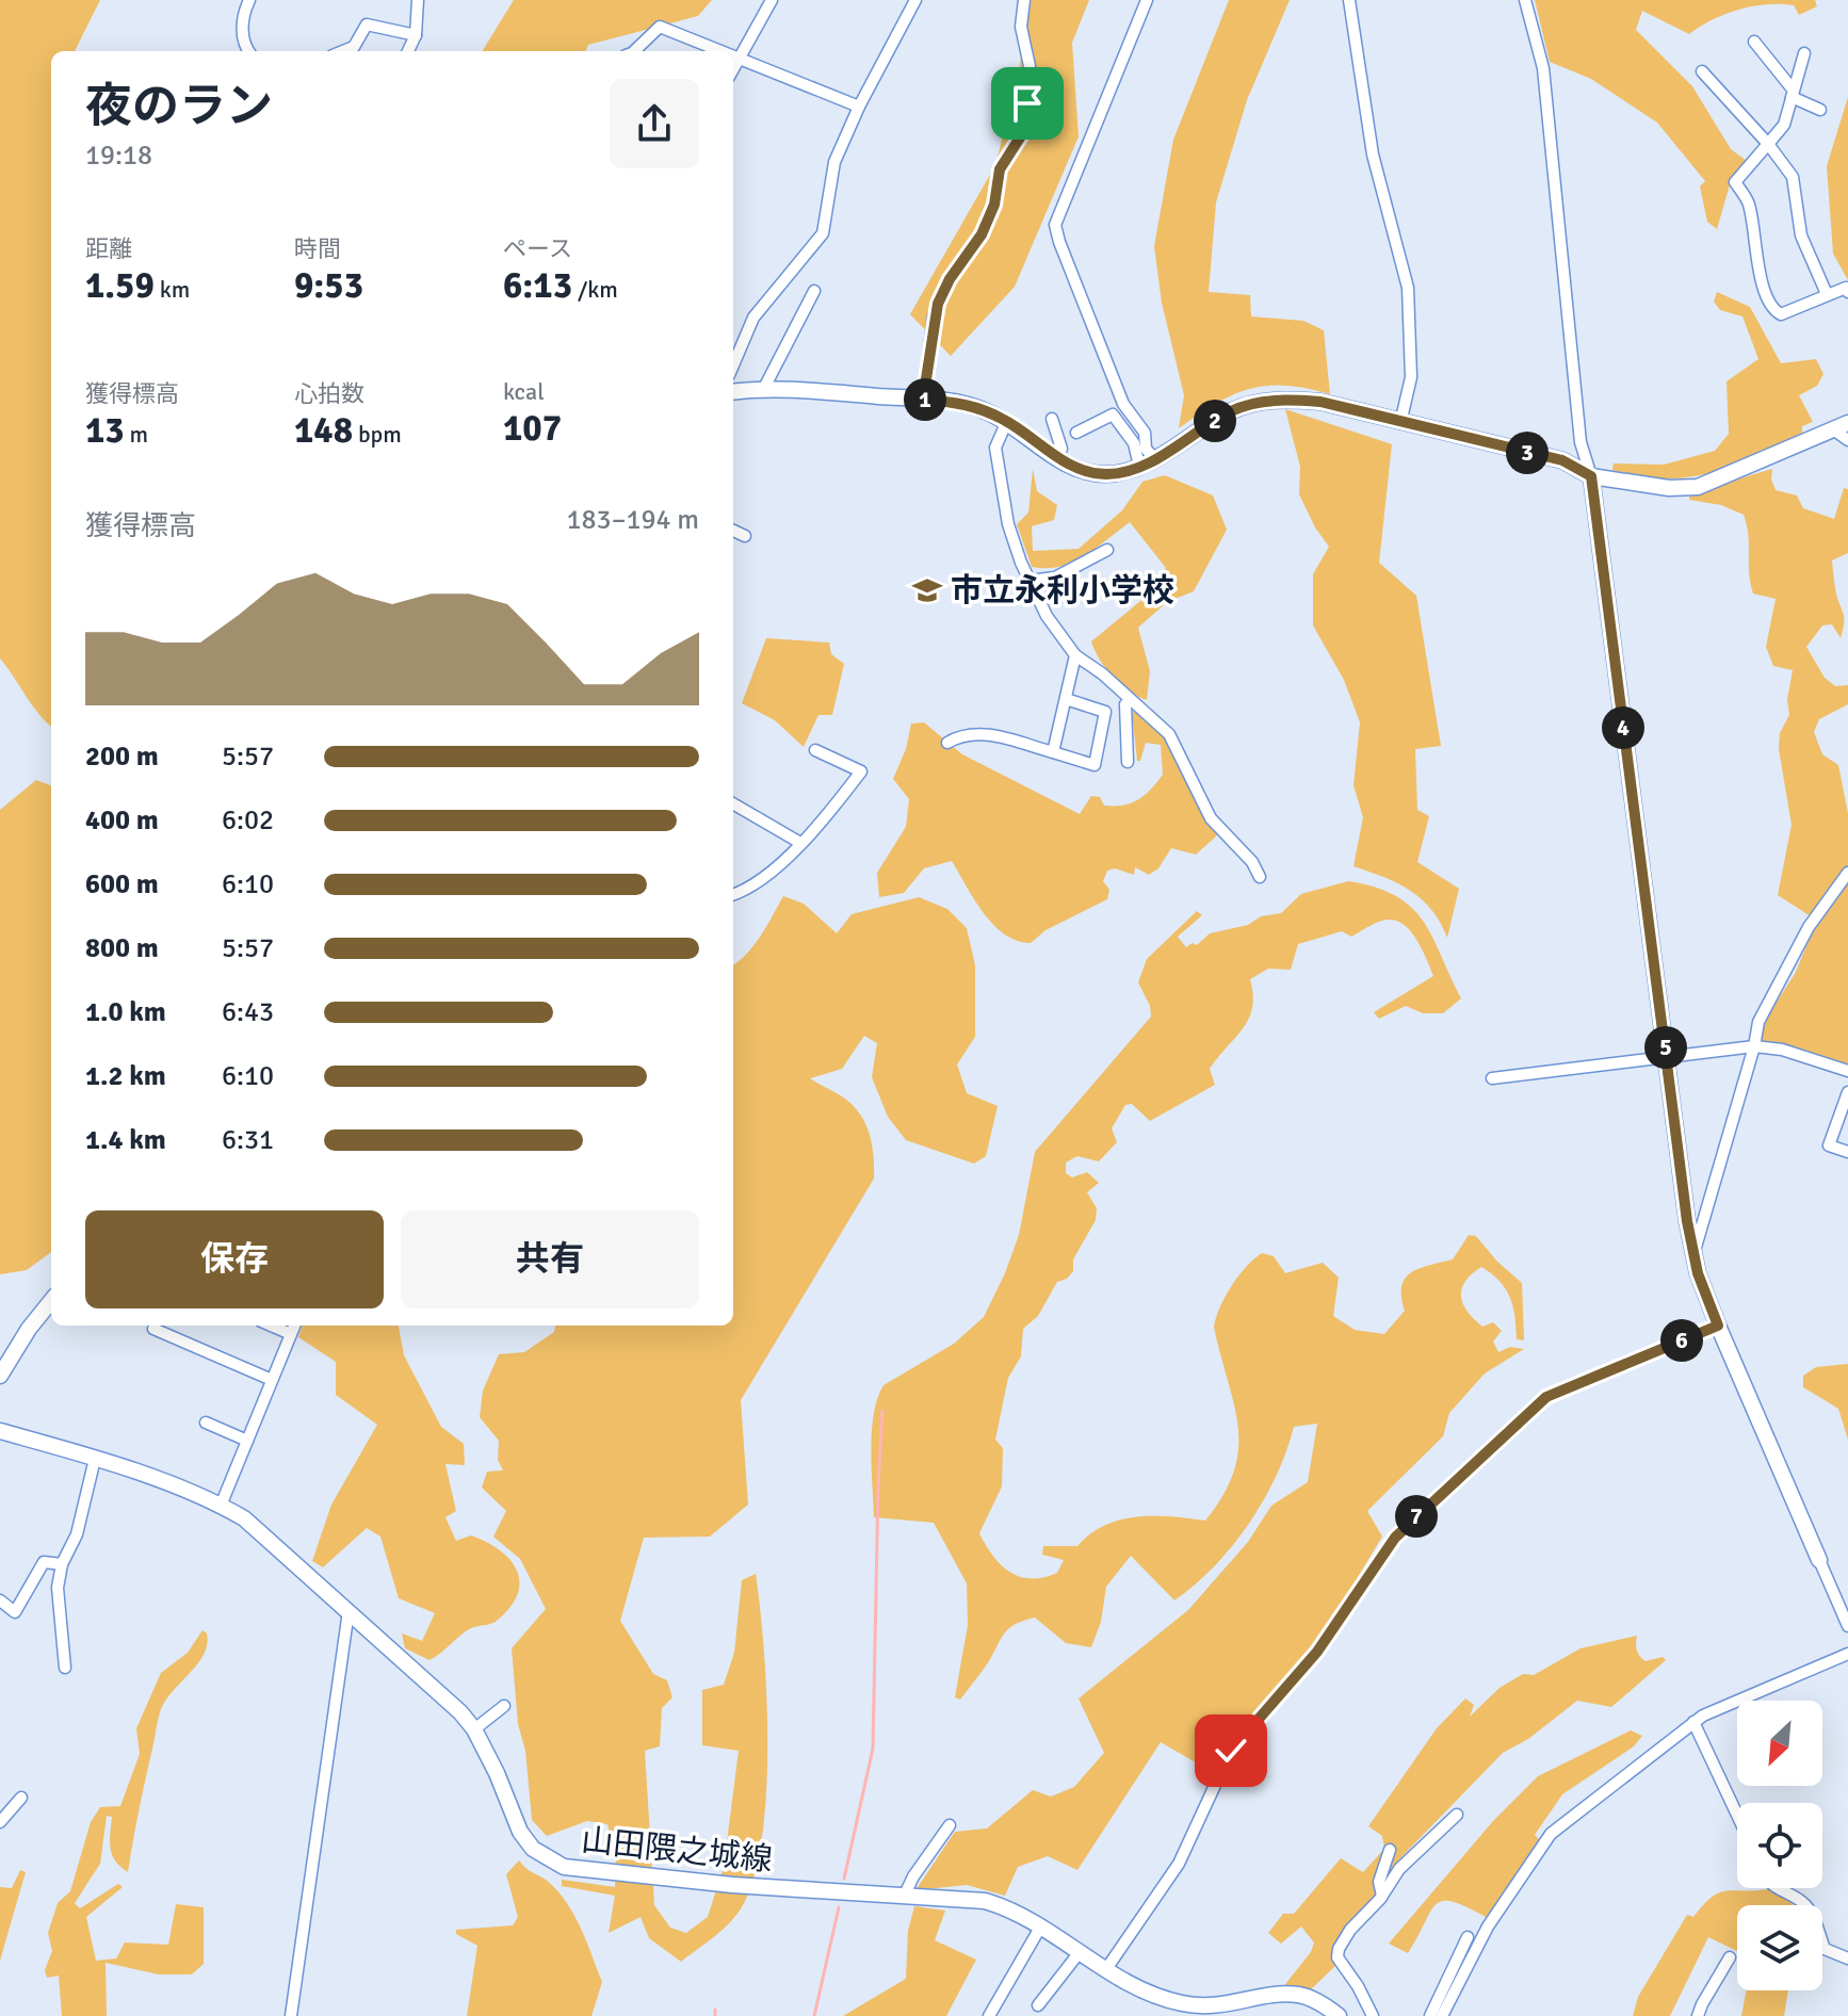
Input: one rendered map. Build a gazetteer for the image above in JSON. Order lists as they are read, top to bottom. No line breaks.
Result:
{"streets":{"street":["山田隈之城線"]},"places":{"school or university":["市立永利小学校"]},"north":"bottom left","page":{"heading":["夜のラン","19:18"],"stats":[["距離","1.59 km"],["時間","9:53"],["ペース","6:13 /km"],["獲得標高","13 m"],["心拍数","148 bpm"],["kcal","107"]],"pins":["1","2","3","4","5","6","7"],"chart":["獲得標高","183–194 m"],"list":[{"name":"200 m","note":"5:57"},{"name":"400 m","note":"6:02"},{"name":"600 m","note":"6:10"},{"name":"800 m","note":"5:57"},{"name":"1.0 km","note":"6:43"},{"name":"1.2 km","note":"6:10"},{"name":"1.4 km","note":"6:31"}],"buttons":["保存","共有"]}}
